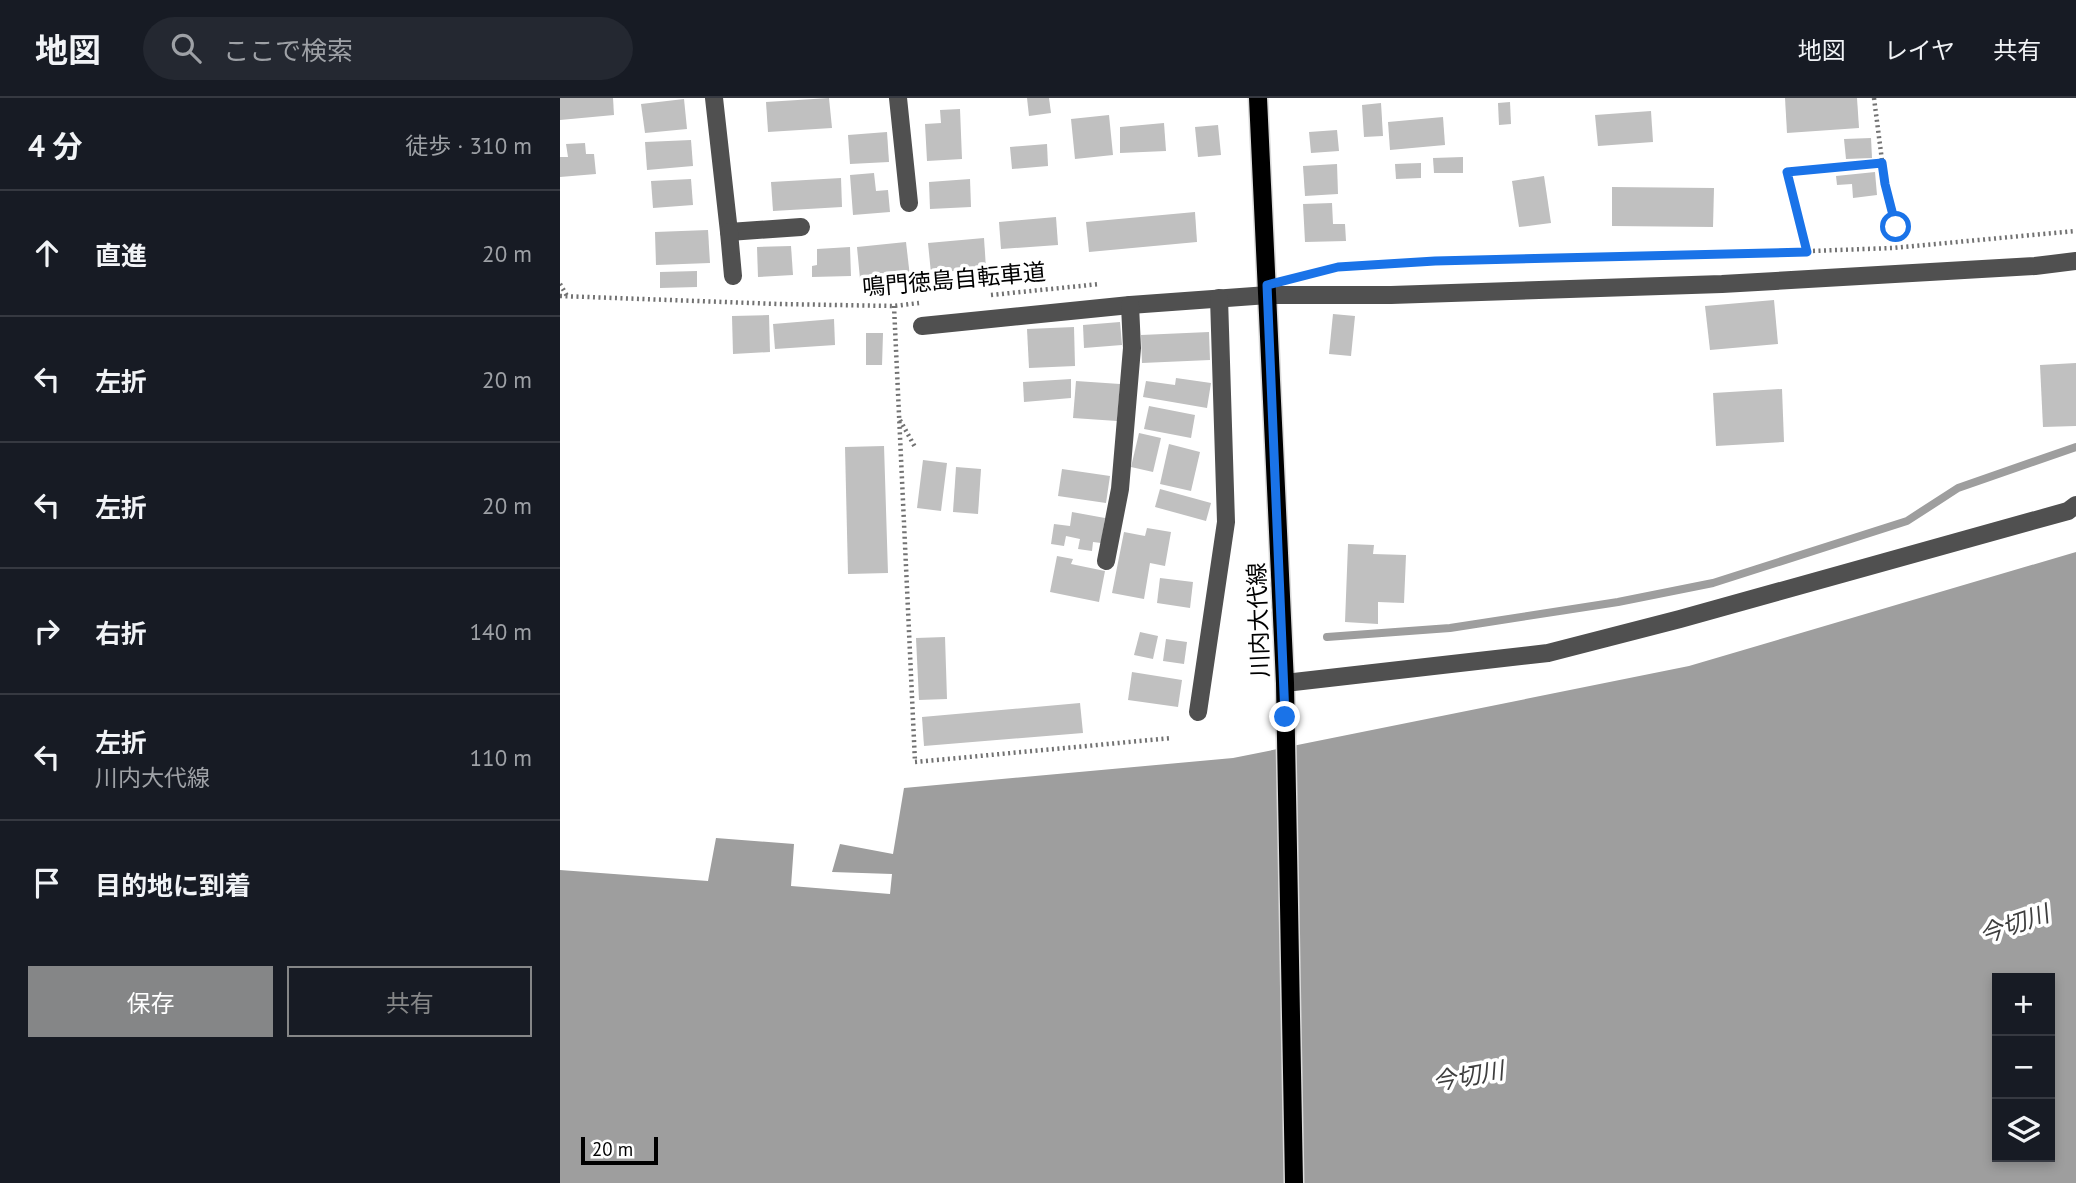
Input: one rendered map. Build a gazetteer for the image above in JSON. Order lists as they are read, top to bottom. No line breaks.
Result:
{"streets":{"main road":["川内大代線"],"path":["鳴門徳島自転車道"]},"water":["今切川"],"scale_bar":"20 m","page":{"header":"地図","search":"ここで検索","nav":["地図","レイヤ","共有"],"heading":["4 分","徒歩 · 310 m"],"list":[["直進","20 m"],["左折","20 m"],["左折","20 m"],["右折","140 m"],["左折","川内大代線","110 m"],"目的地に到着"],"buttons":["保存","共有"],"map_buttons":["+","−"],"scale":"20 m"}}
